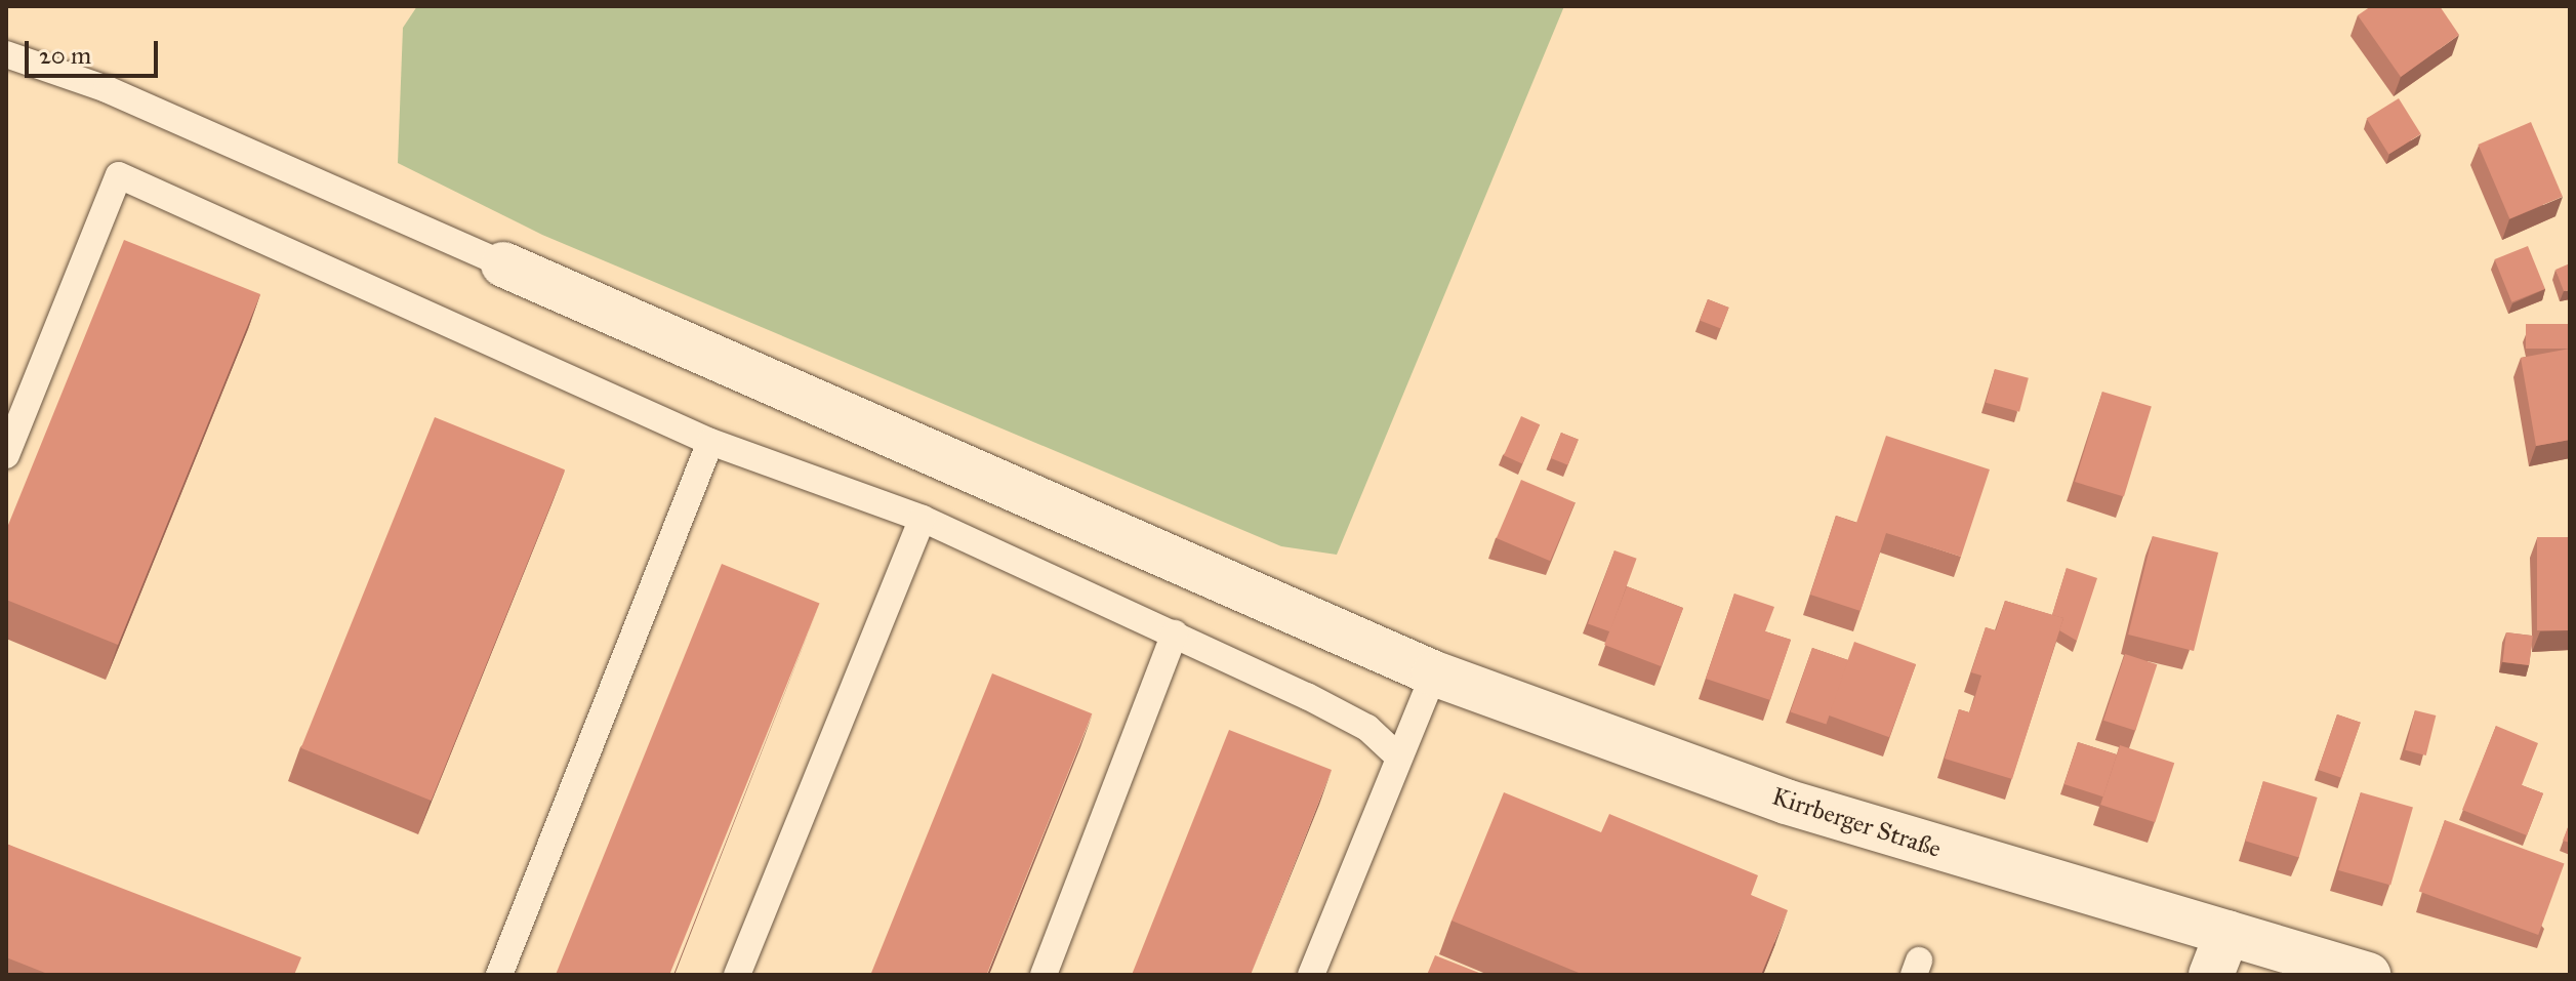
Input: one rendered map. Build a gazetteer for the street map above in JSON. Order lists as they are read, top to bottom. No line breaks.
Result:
{"streets":{"street":["Kirrberger Straße"]},"scale_bar":"20 m"}
